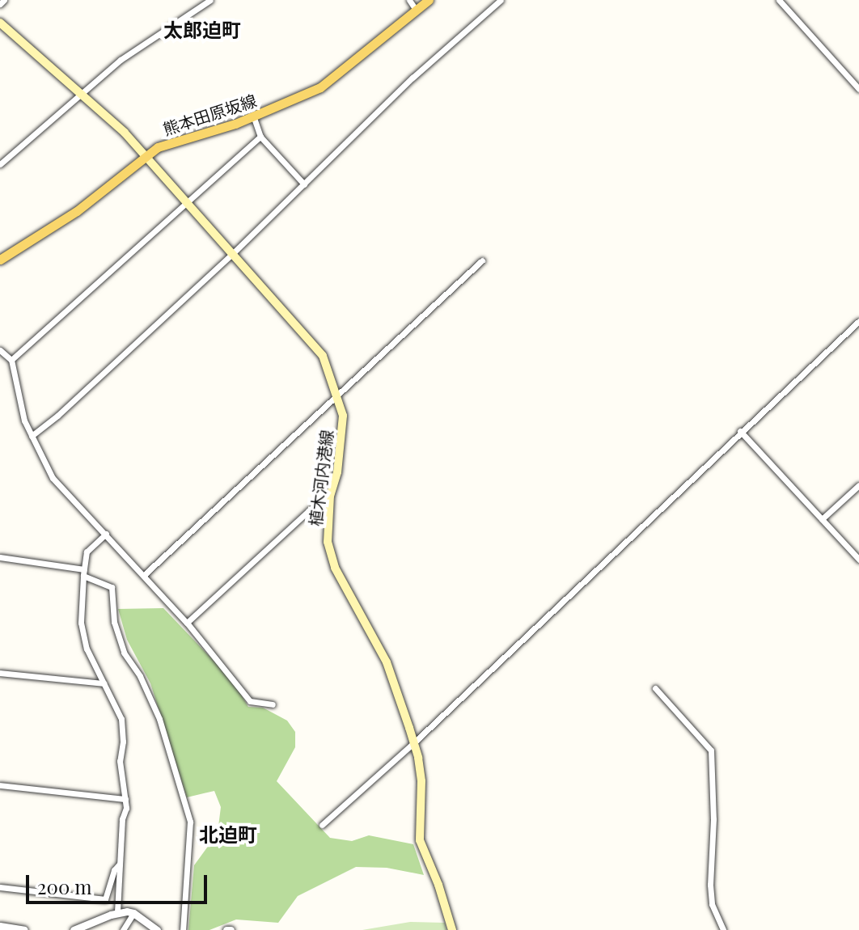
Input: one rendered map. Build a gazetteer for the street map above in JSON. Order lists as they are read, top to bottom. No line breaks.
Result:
{"streets":{"main road":["熊本田原坂線","植木河内港線"]},"crossings":[["熊本田原坂線","植木河内港線"]],"districts":["太郎迫町","北迫町"],"scale_bar":"200 m"}
